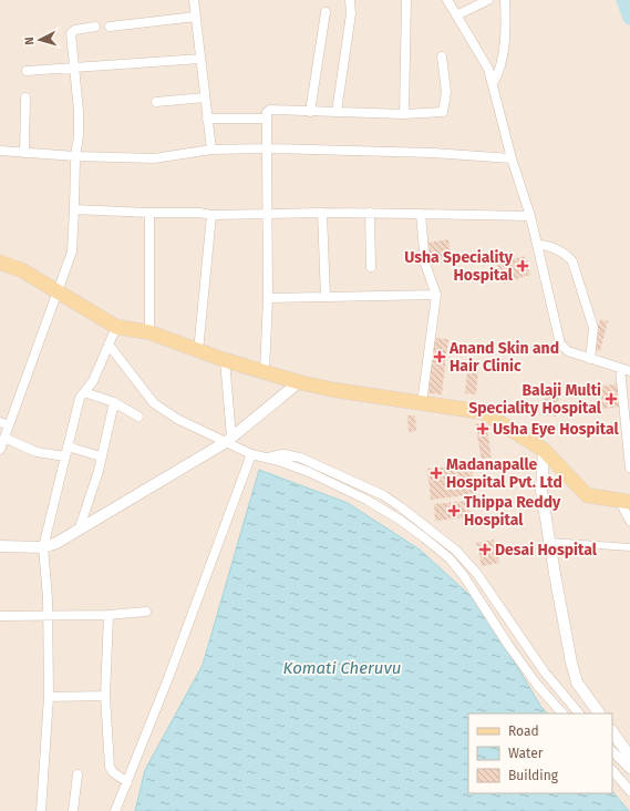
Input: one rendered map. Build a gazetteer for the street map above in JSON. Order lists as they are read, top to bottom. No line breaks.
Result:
{"water":["Komati Cheruvu"],"places":{"health":["Usha Speciality Hospital","Anand Skin and Hair Clinic","Balaji Multi Speciality Hospital","Usha Eye Hospital","Madanapalle Hospital Pvt. Ltd","Thippa Reddy Hospital","Desai Hospital"]},"legend":["Road","Water","Building"],"north":"left"}
